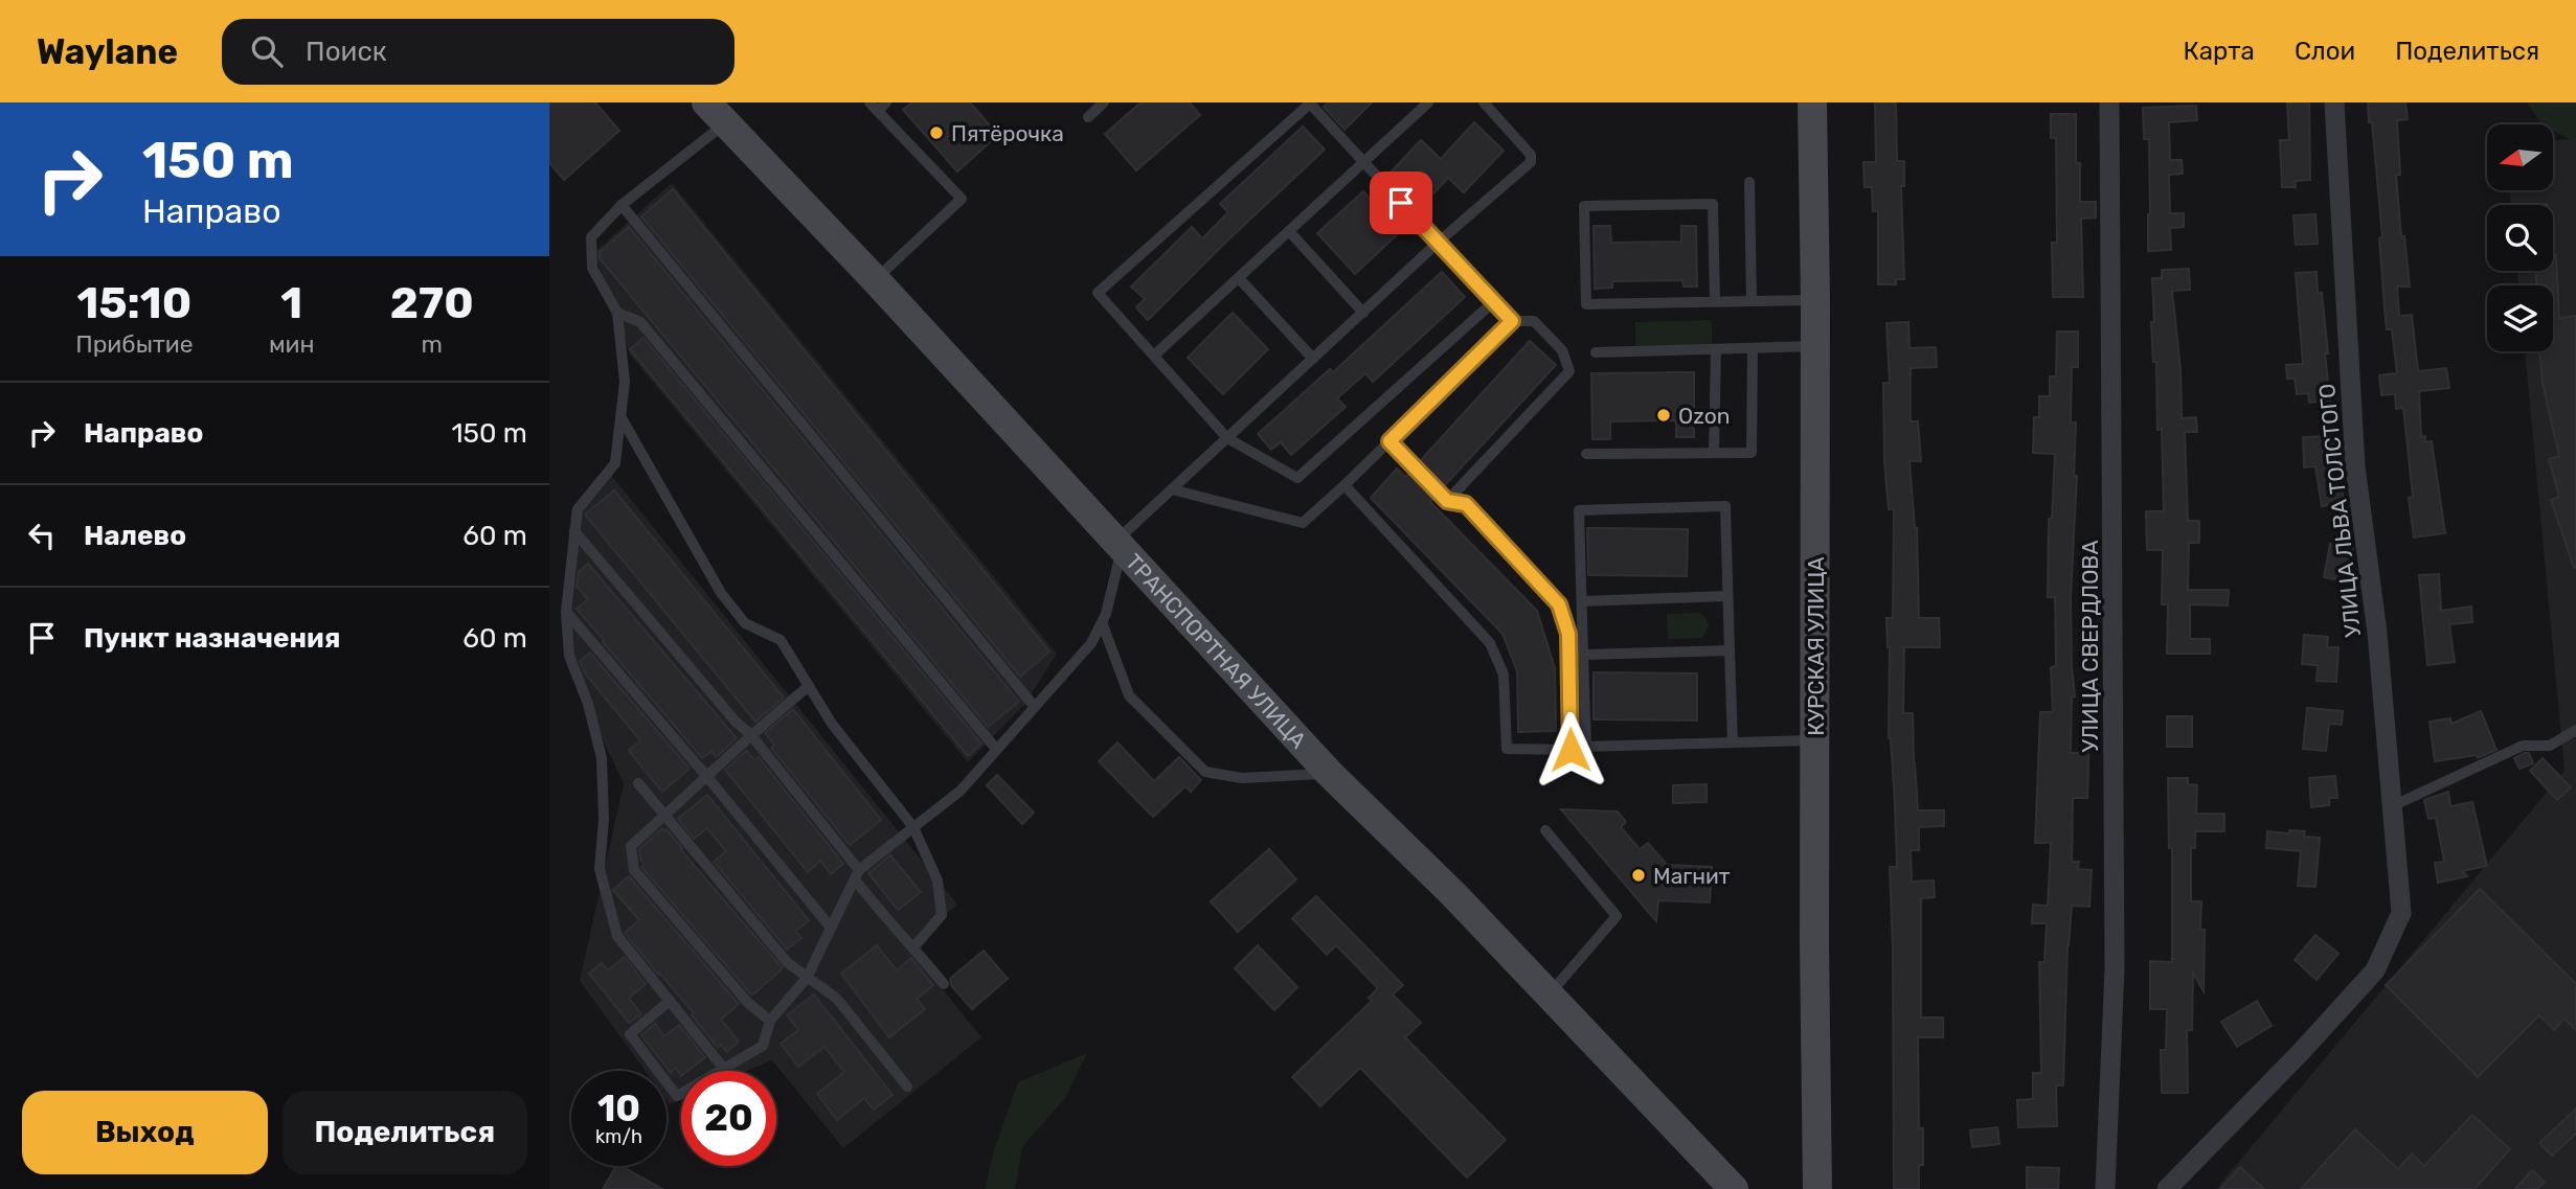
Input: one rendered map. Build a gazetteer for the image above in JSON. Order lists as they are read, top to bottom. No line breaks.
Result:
{"streets":{"main road":["КУРСКАЯ УЛИЦА","ТРАНСПОРТНАЯ УЛИЦА"],"street":["УЛИЦА ЛЬВА ТОЛСТОГО","УЛИЦА СВЕРДЛОВА"]},"places":["Пятёрочка","Ozon","Магнит"],"north":"left","page":{"header":"Waylane","search":"Поиск","nav":["Карта","Слои","Поделиться"],"turn":["150 m","Направо"],"eta":["15:10","Прибытие","1","мин","270","m"],"list":[{"name":"Направо","value":"150 m"},{"name":"Налево","value":"60 m"},{"name":"Пункт назначения","value":"60 m"}],"speed":"10 km/h","limit":"20","buttons":["Выход","Поделиться"]}}
